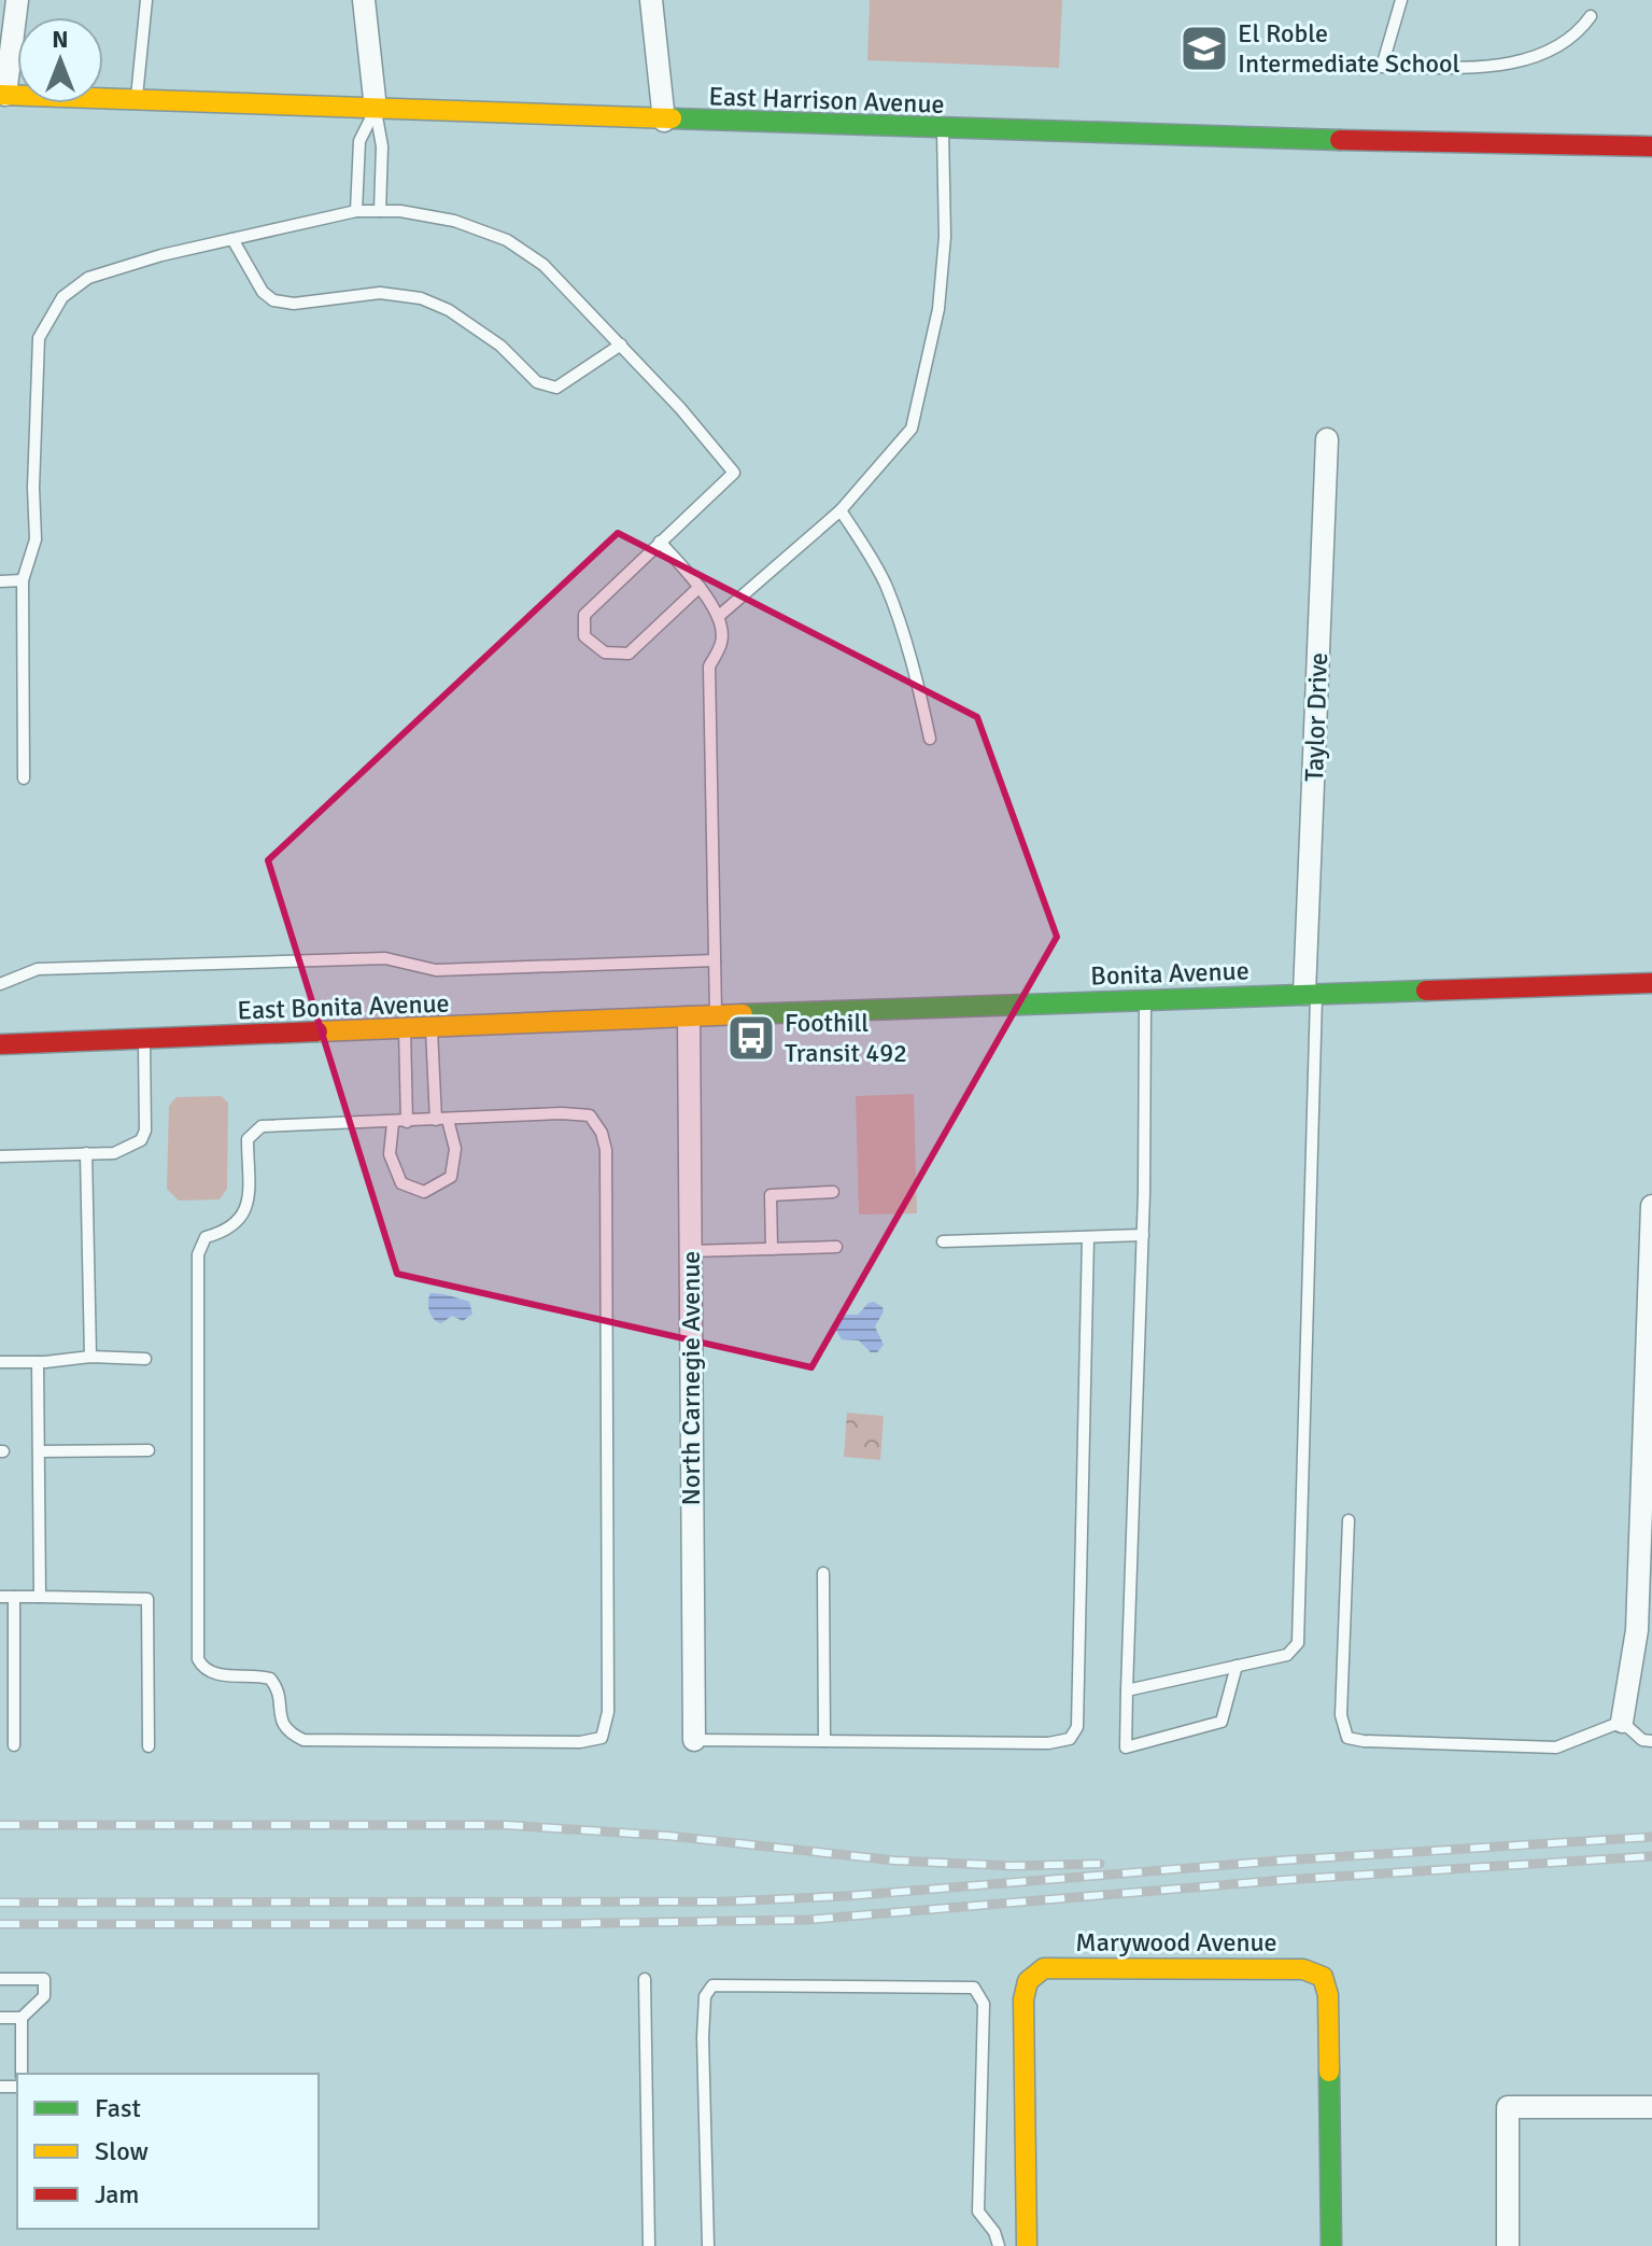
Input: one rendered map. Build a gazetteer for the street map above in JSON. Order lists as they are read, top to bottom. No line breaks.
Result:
{"streets":{"street":["East Harrison Avenue","Taylor Drive","Bonita Avenue","East Bonita Avenue","North Carnegie Avenue","Marywood Avenue"]},"crossings":[["Taylor Drive","Bonita Avenue"],["Bonita Avenue","East Bonita Avenue"],["Bonita Avenue","North Carnegie Avenue"],["East Bonita Avenue","North Carnegie Avenue"]],"places":{"school or university":["El Roble Intermediate School"],"bus stop":["Foothill Transit 492"]},"legend":["Fast","Slow","Jam"],"north":"top"}
